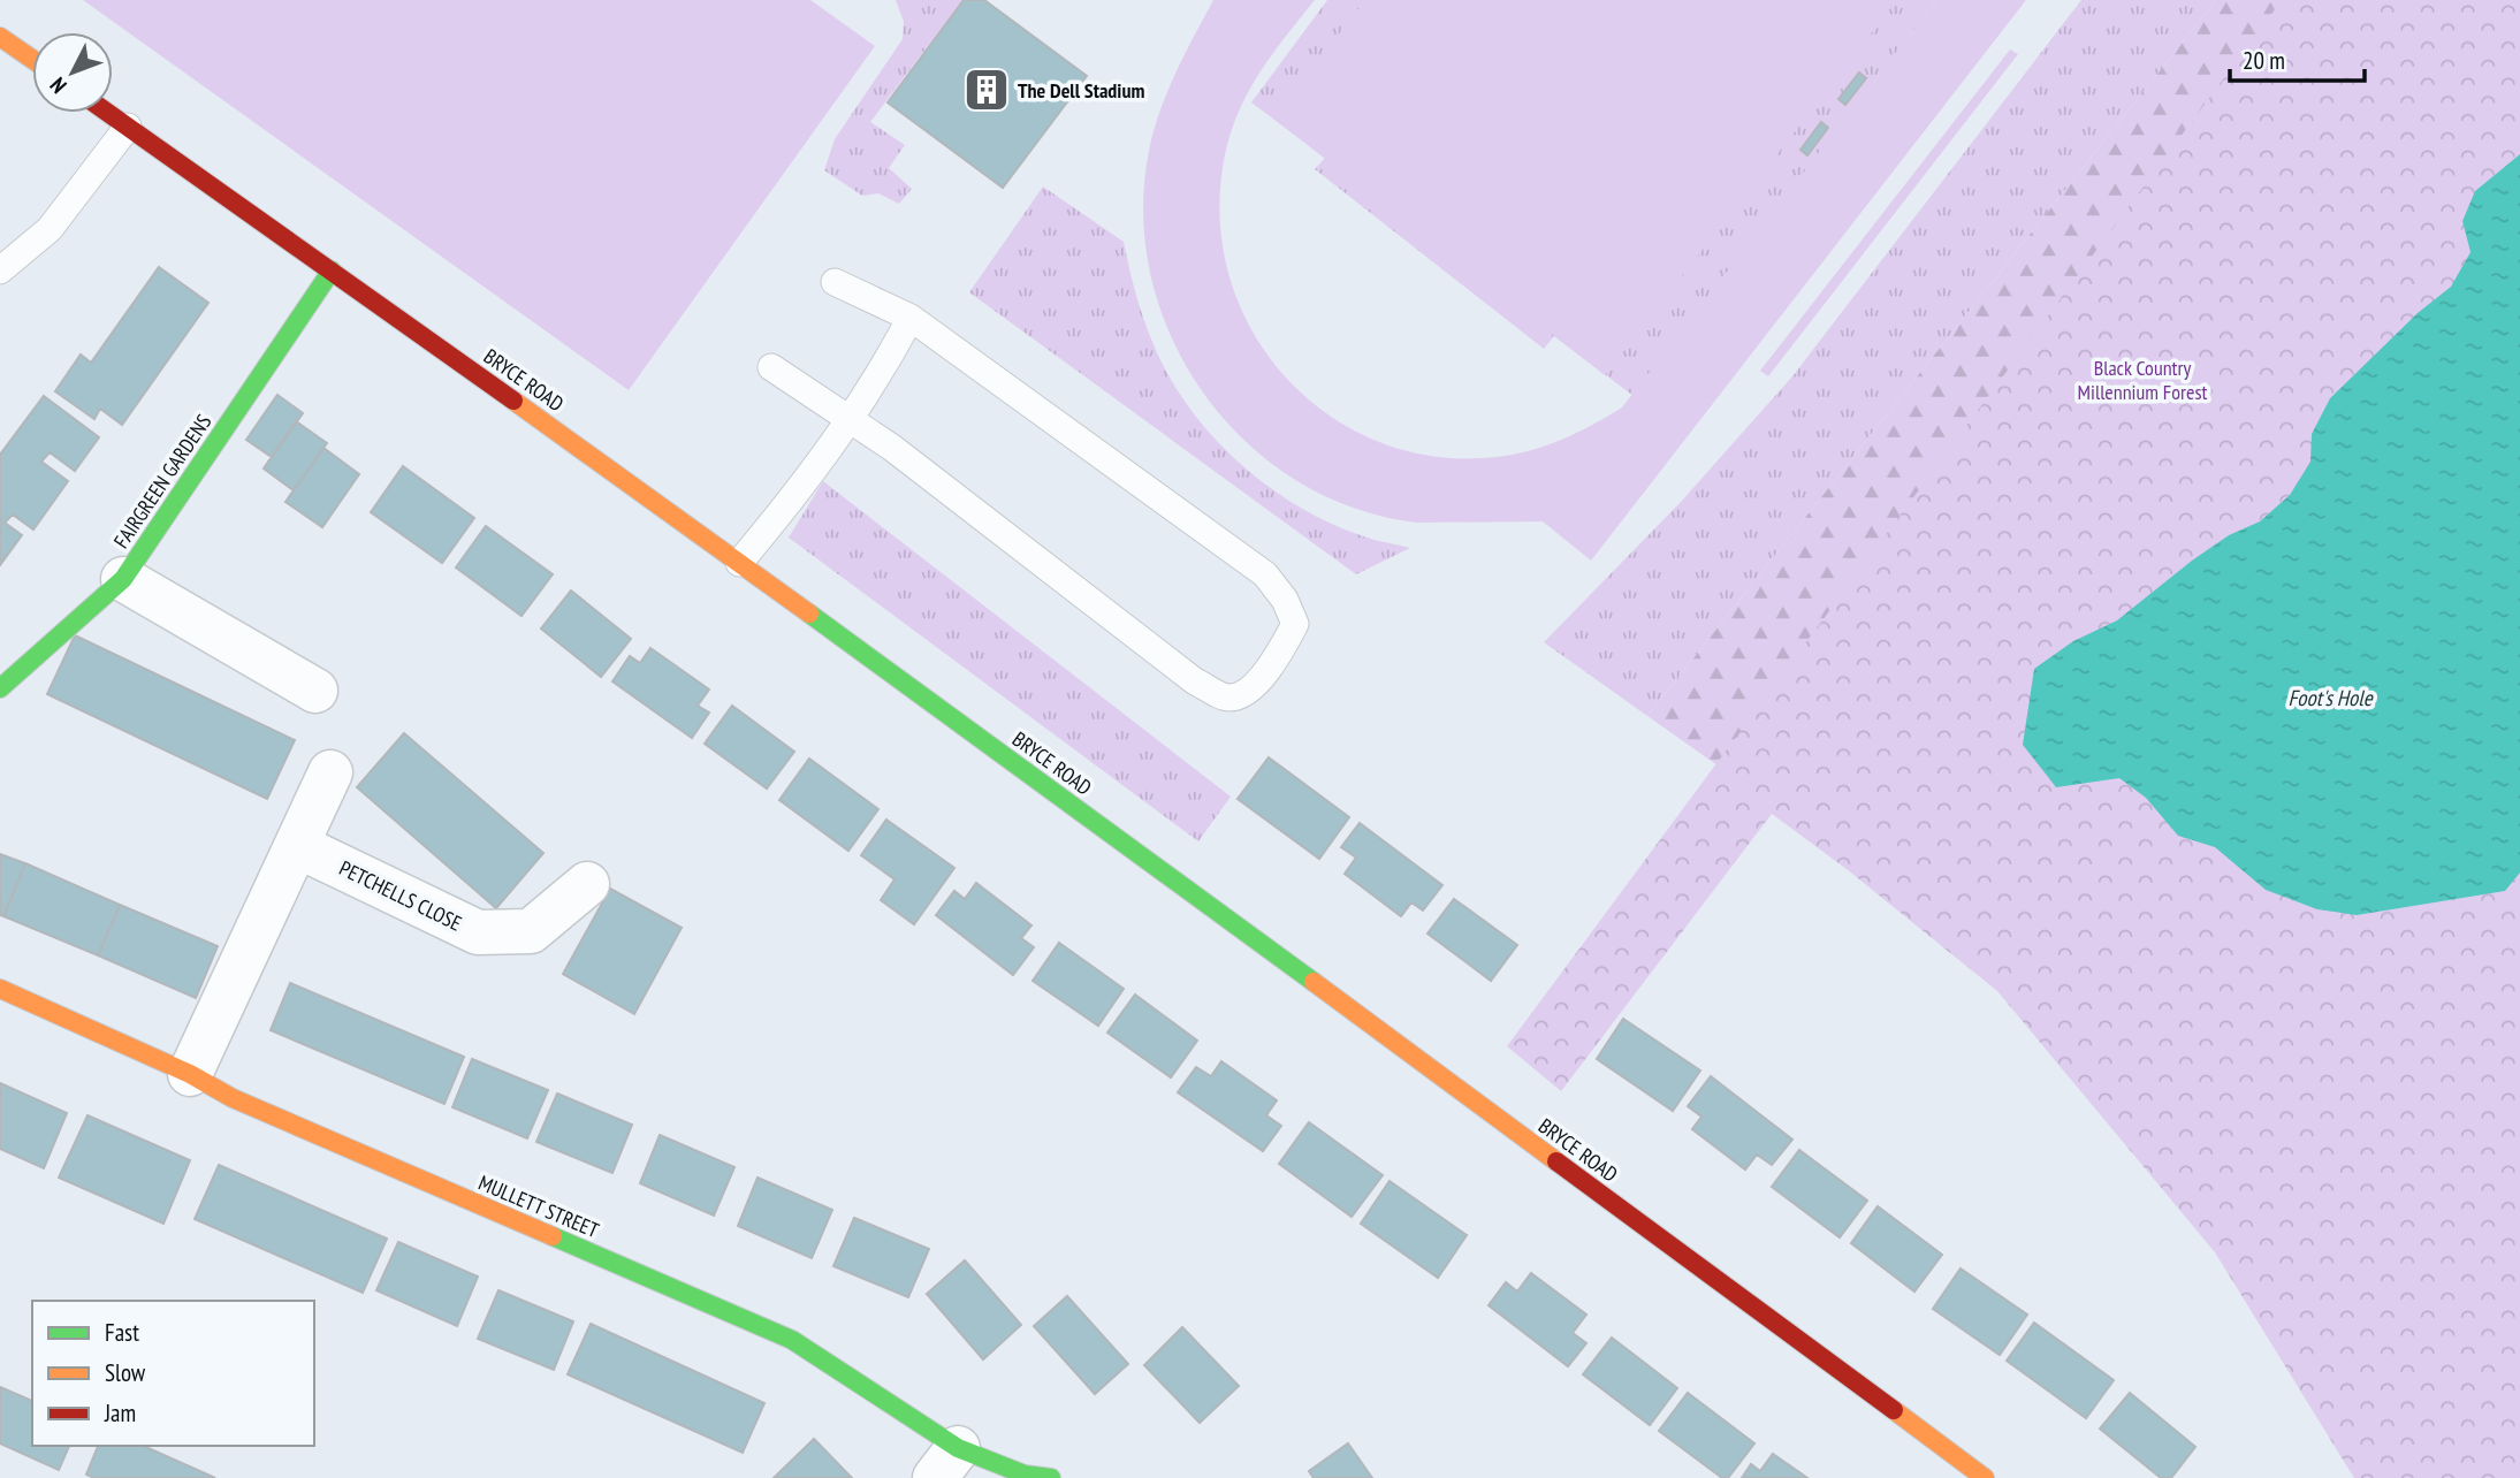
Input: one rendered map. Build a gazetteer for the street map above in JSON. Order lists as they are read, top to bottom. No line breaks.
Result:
{"streets":{"street":["BRYCE ROAD","FAIRGREEN GARDENS","PETCHELLS CLOSE","MULLETT STREET"]},"crossings":[["BRYCE ROAD","FAIRGREEN GARDENS"]],"water":["Foot's Hole"],"parks":["Black Country Millennium Forest"],"places":{"building":["The Dell Stadium"]},"legend":["Fast","Slow","Jam"],"scale_bar":"20 m","north":"bottom left"}
